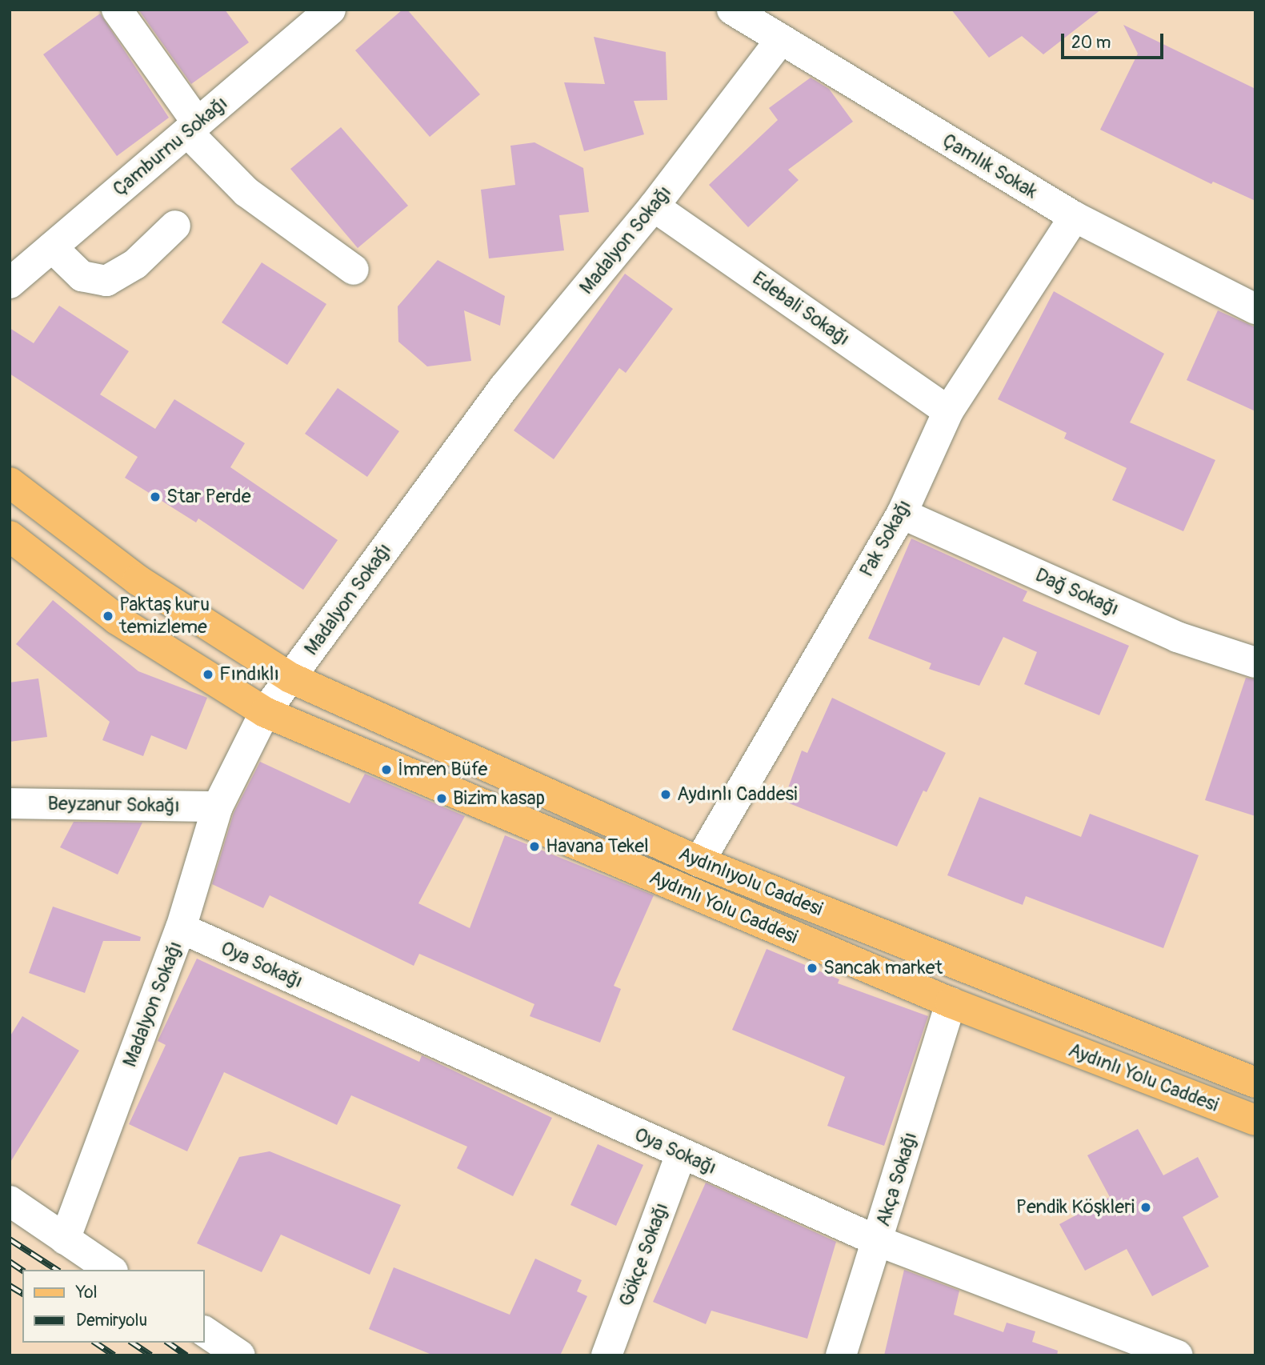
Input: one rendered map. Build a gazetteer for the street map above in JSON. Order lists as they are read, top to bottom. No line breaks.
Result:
{"streets":{"main road":["Aydınlıyolu Caddesi","Aydınlı Yolu Caddesi"],"street":["Çamburnu Sokağı","Çamlık Sokak","Madalyon Sokağı","Edebali Sokağı","Pak Sokağı","Dağ Sokağı","Beyzanur Sokağı","Oya Sokağı","Akça Sokağı","Gökçe Sokağı"]},"crossings":[["Çamlık Sokak","Madalyon Sokağı"],["Çamlık Sokak","Pak Sokağı"],["Madalyon Sokağı","Edebali Sokağı"],["Madalyon Sokağı","Beyzanur Sokağı"],["Madalyon Sokağı","Aydınlıyolu Caddesi"],["Madalyon Sokağı","Aydınlı Yolu Caddesi"],["Madalyon Sokağı","Oya Sokağı"],["Edebali Sokağı","Pak Sokağı"],["Pak Sokağı","Dağ Sokağı"],["Pak Sokağı","Aydınlıyolu Caddesi"],["Aydınlı Yolu Caddesi","Akça Sokağı"],["Oya Sokağı","Akça Sokağı"],["Oya Sokağı","Gökçe Sokağı"]],"places":["Star Perde","Paktaş kuru temizleme","Fındıklı","İmren Büfe","Aydınlı Caddesi","Bizim kasap","Havana Tekel","Sancak market","Pendik Köşkleri"],"legend":["Yol","Demiryolu"],"scale_bar":"20 m"}
